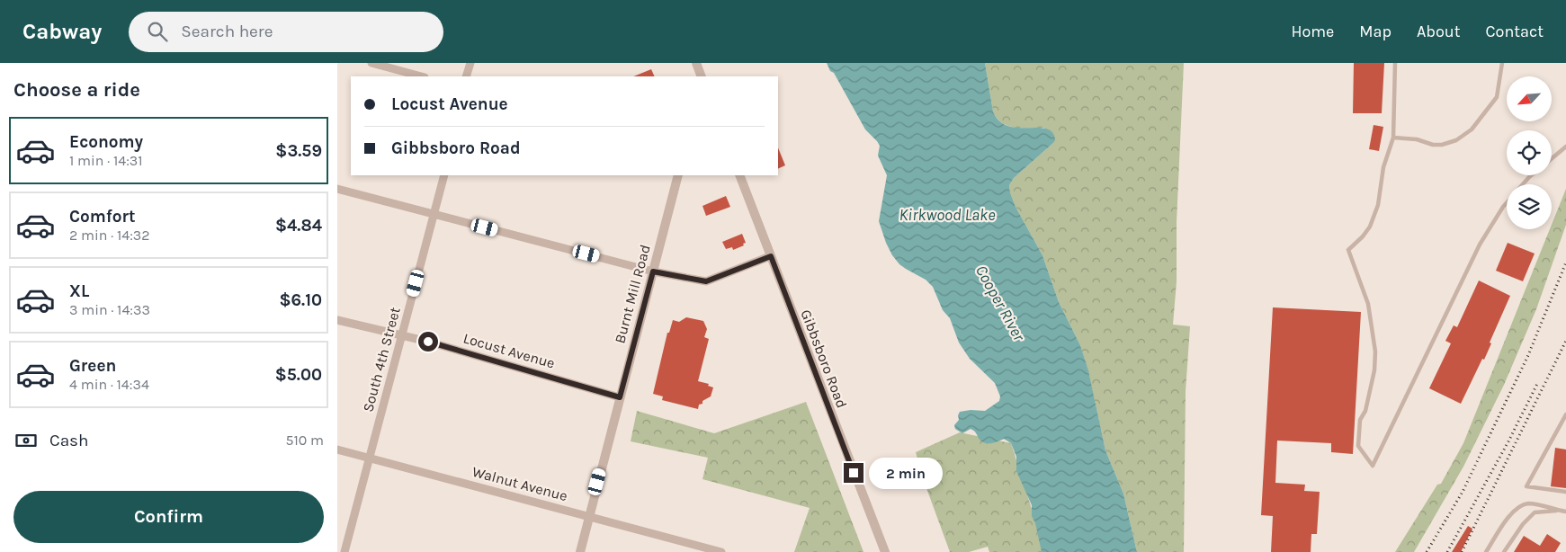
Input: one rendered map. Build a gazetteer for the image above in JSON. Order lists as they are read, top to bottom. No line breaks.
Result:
{"streets":{"street":["Burnt Mill Road","Locust Avenue","Gibbsboro Road","South 4th Street","Walnut Avenue"]},"crossings":[["Burnt Mill Road","Locust Avenue"],["Burnt Mill Road","Walnut Avenue"],["Locust Avenue","South 4th Street"],["South 4th Street","Walnut Avenue"]],"water":["Kirkwood Lake","Cooper River"],"north":"bottom left","page":{"header":"Cabway","search":"Search here","nav":["Home","Map","About","Contact"],"heading":"Choose a ride","banner":["Locust Avenue","Gibbsboro Road"],"list":[{"name":"Economy","note":"1 min · 14:31","value":"$3.59"},{"name":"Comfort","note":"2 min · 14:32","value":"$4.84"},{"name":"XL","note":"3 min · 14:33","value":"$6.10"},{"name":"Green","note":"4 min · 14:34","value":"$5.00"}],"pay":["Cash","510 m"],"bubble":"2 min","buttons":"Confirm"}}
